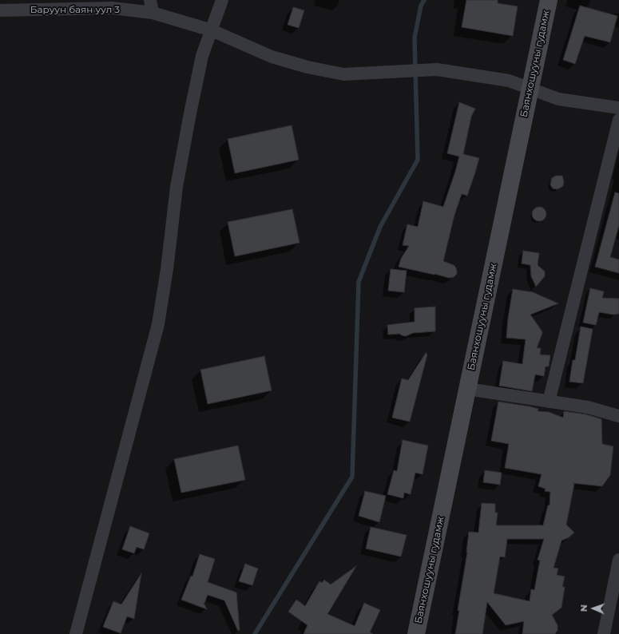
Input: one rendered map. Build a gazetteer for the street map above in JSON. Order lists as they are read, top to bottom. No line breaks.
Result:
{"streets":{"main road":["Баянхошууны гудамж"],"street":["Баруун баян уул 3"]},"crossings":[["Баруун баян уул 3","Баянхошууны гудамж"]],"north":"left"}
